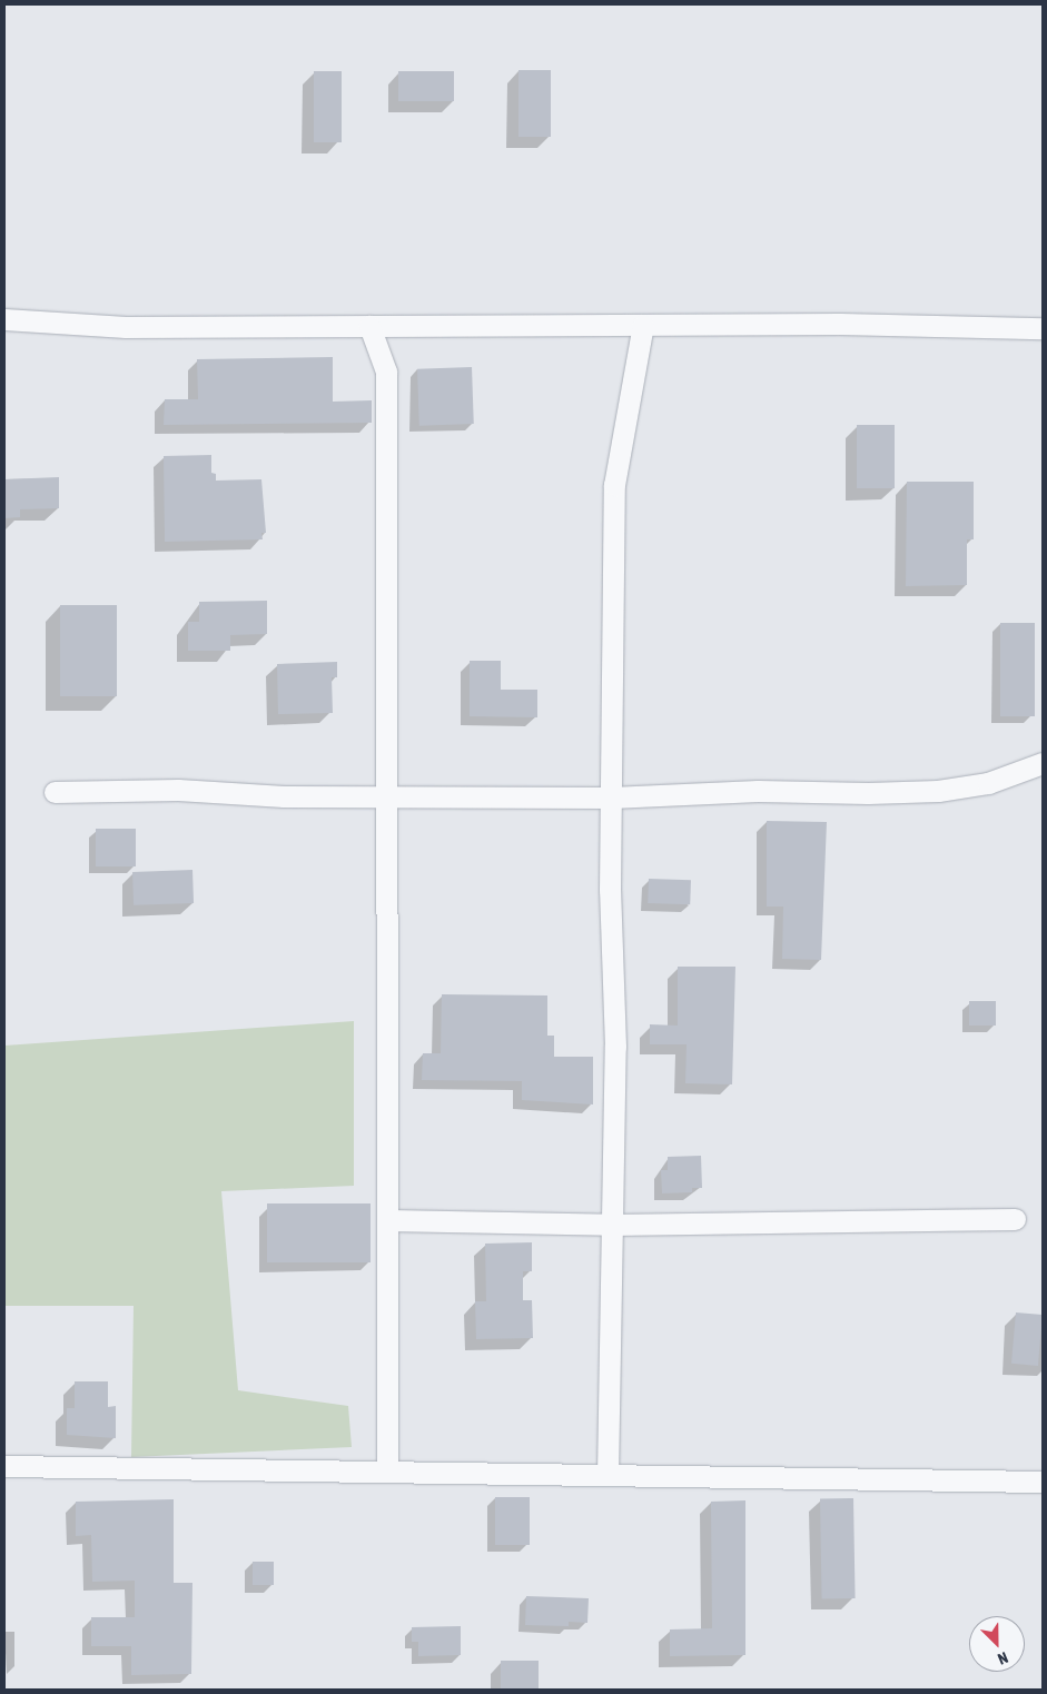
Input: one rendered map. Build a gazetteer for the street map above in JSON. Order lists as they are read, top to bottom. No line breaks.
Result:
{"north":"bottom right"}
